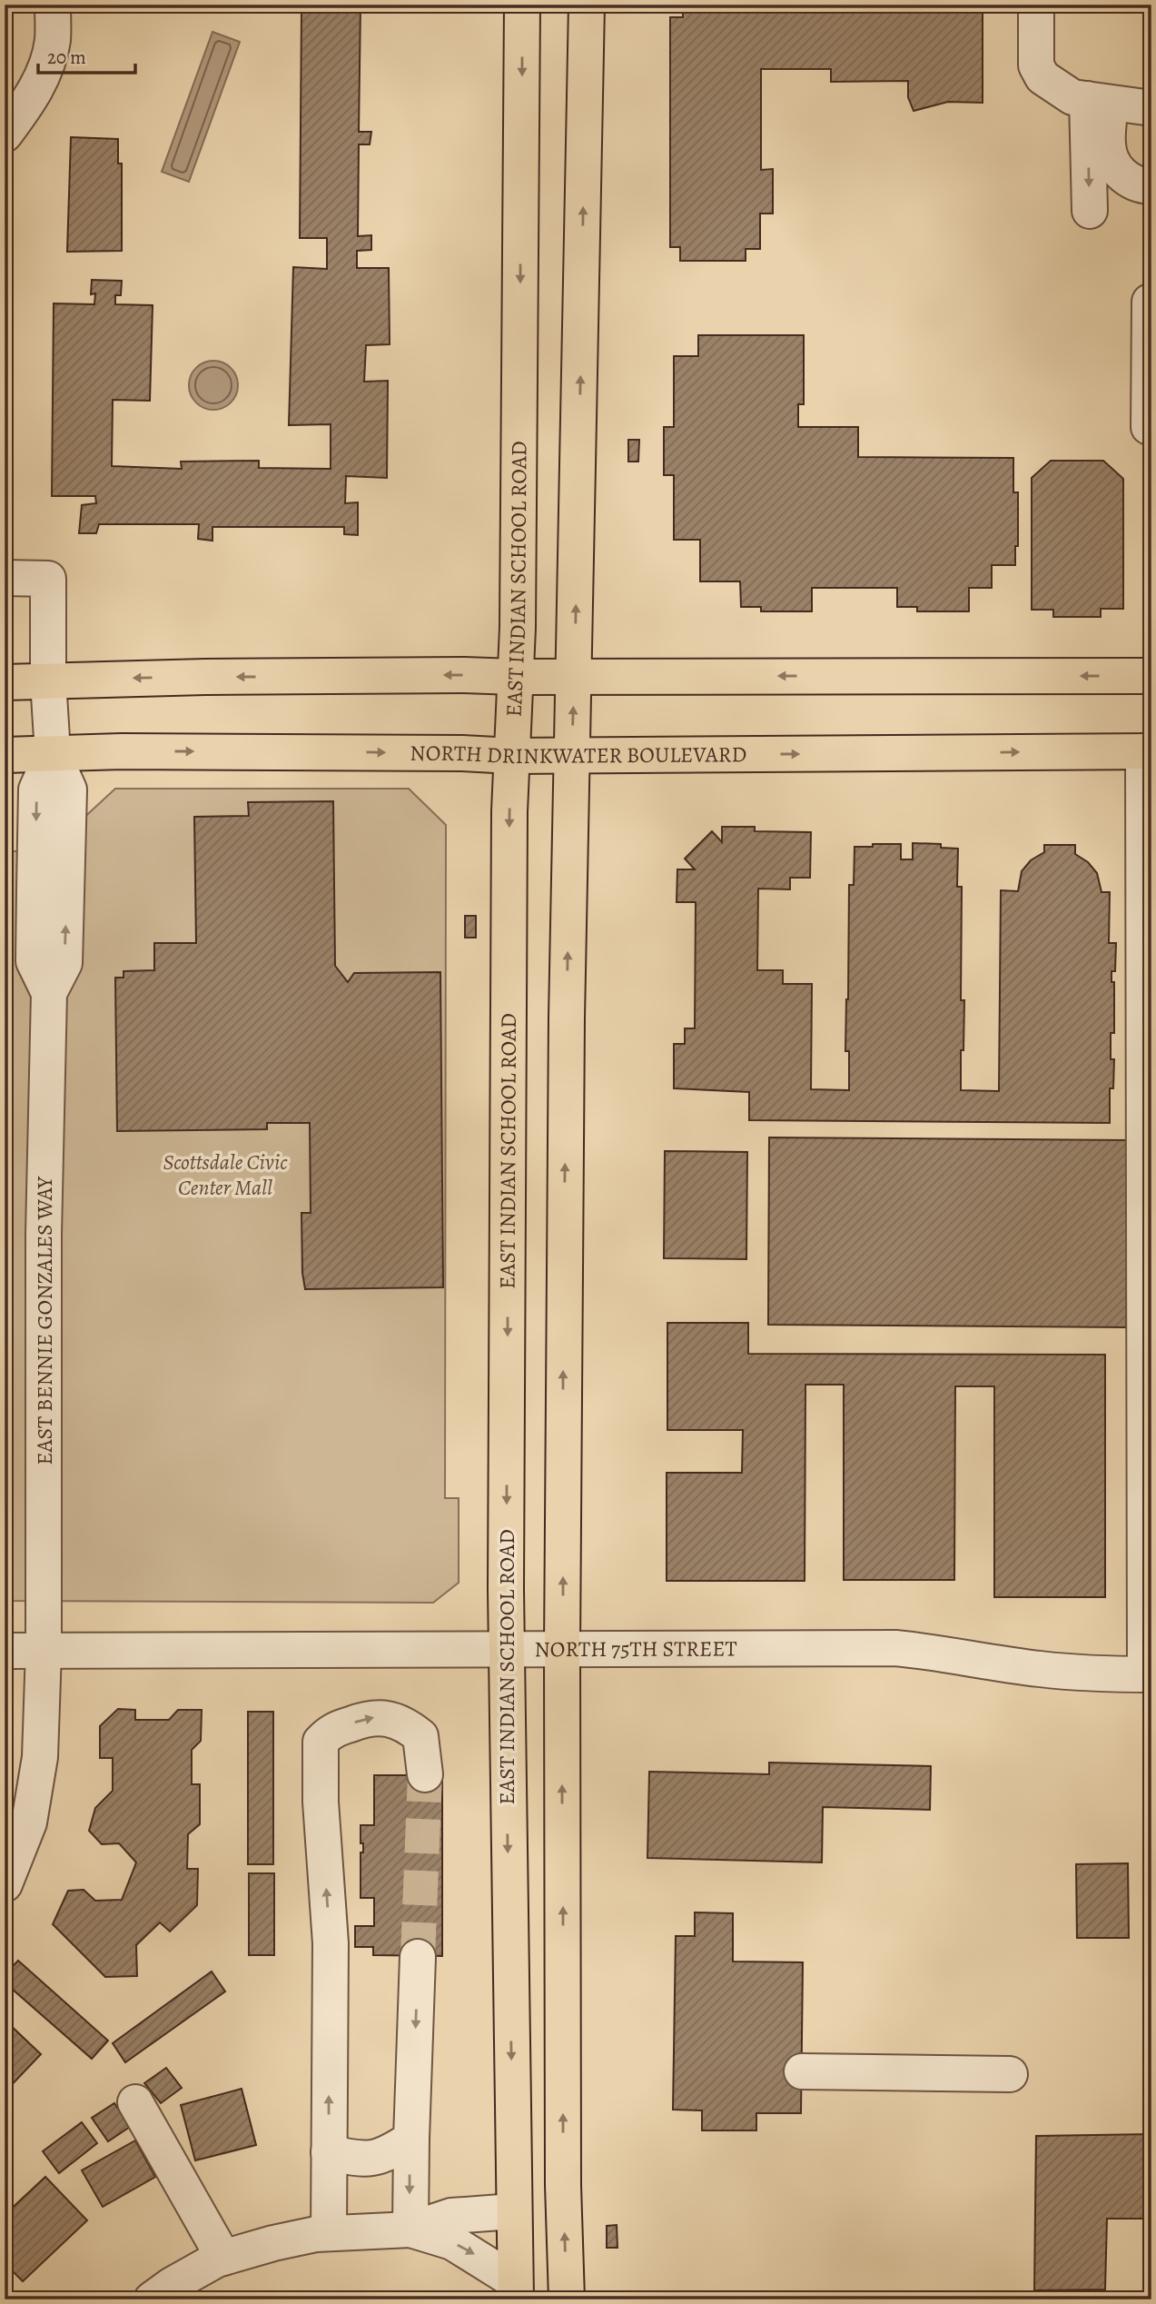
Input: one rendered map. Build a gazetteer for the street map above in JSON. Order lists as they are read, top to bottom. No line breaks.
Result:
{"streets":{"main road":["EAST INDIAN SCHOOL ROAD","NORTH DRINKWATER BOULEVARD"],"street":["EAST BENNIE GONZALES WAY","NORTH 75TH STREET"]},"crossings":[["EAST INDIAN SCHOOL ROAD","NORTH DRINKWATER BOULEVARD"],["EAST INDIAN SCHOOL ROAD","NORTH 75TH STREET"],["NORTH DRINKWATER BOULEVARD","EAST BENNIE GONZALES WAY"],["EAST BENNIE GONZALES WAY","NORTH 75TH STREET"]],"parks":["Scottsdale Civic Center Mall"],"scale_bar":"20 m"}
